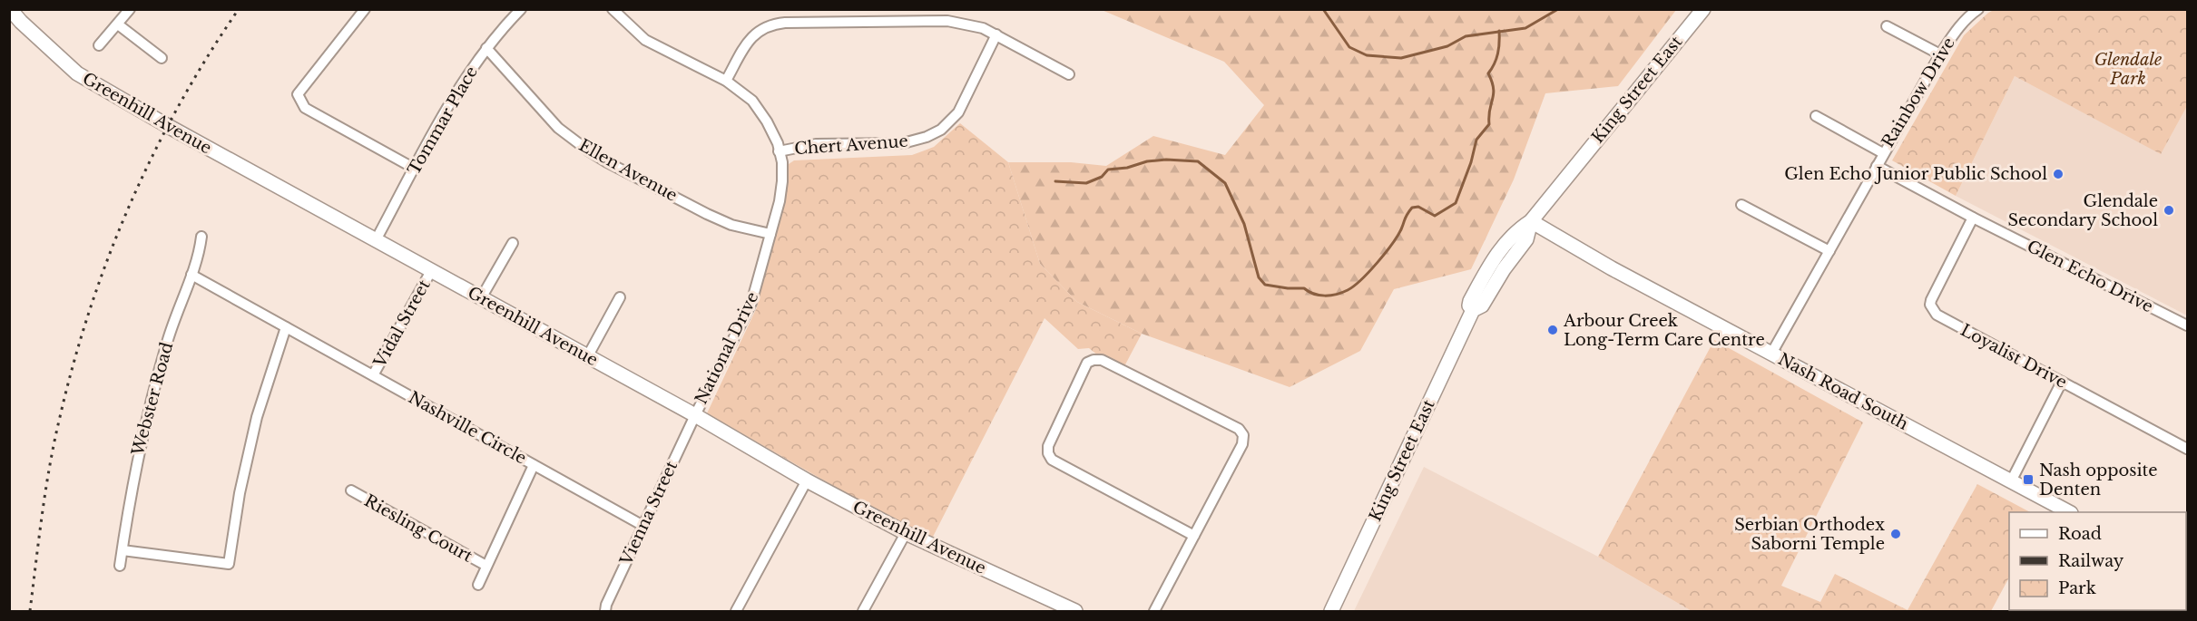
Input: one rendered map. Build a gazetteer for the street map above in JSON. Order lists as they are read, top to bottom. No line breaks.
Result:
{"streets":{"street":["King Street East","Rainbow Drive","Greenhill Avenue","Tommar Place","Chert Avenue","Ellen Avenue","Glen Echo Drive","Vidal Street","National Drive","Loyalist Drive","Nash Road South","Webster Road","Nashville Circle","Vienna Street","Riesling Court"]},"crossings":[["King Street East","Nash Road South"],["Rainbow Drive","Glen Echo Drive"],["Rainbow Drive","Nash Road South"],["Greenhill Avenue","Tommar Place"],["Greenhill Avenue","Vidal Street"],["Greenhill Avenue","National Drive"],["Greenhill Avenue","Vienna Street"],["Tommar Place","Ellen Avenue"],["Chert Avenue","National Drive"],["Ellen Avenue","National Drive"],["Glen Echo Drive","Loyalist Drive"],["Vidal Street","Nashville Circle"],["National Drive","Vienna Street"],["Webster Road","Nashville Circle"],["Nashville Circle","Riesling Court"]],"parks":["Glendale Park"],"places":{"other":["Glen Echo Junior Public School","Glendale Secondary School","Arbour Creek Long-Term Care Centre","Serbian Orthodex Saborni Temple"],"transit":["Nash opposite Denten"]},"legend":["Road","Railway","Park"]}
